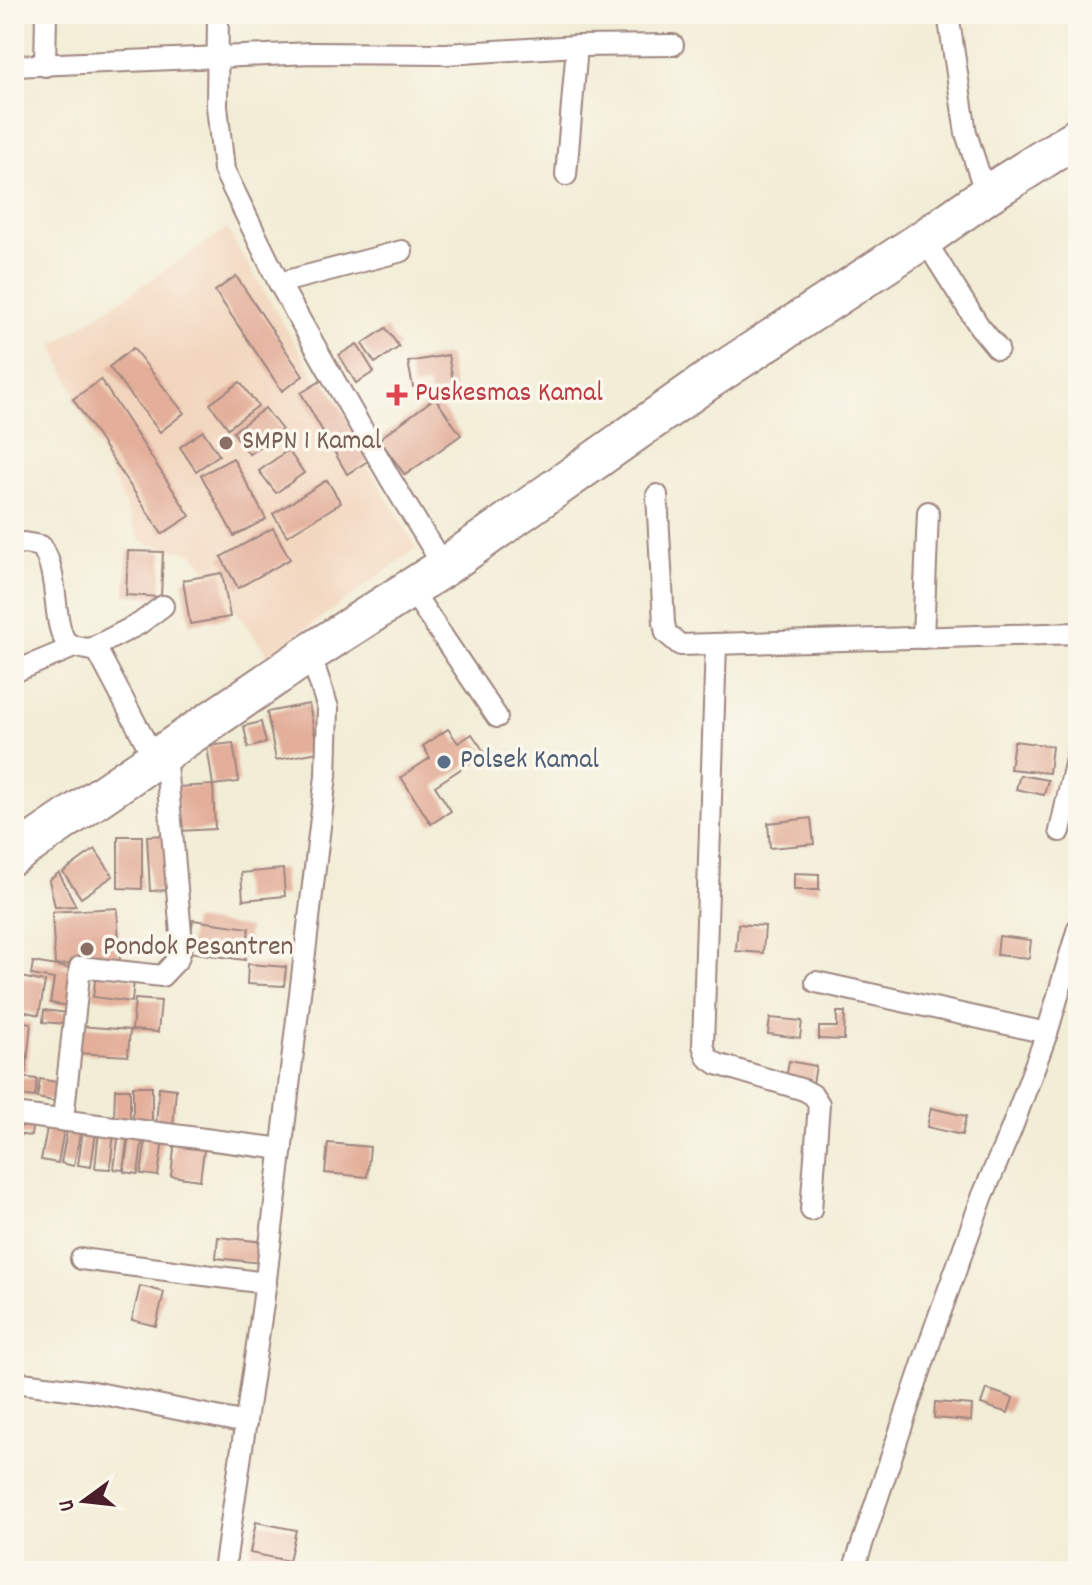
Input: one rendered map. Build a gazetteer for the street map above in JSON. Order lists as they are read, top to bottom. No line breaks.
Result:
{"places":{"health":["Puskesmas Kamal"],"other":["SMPN 1 Kamal","Polsek Kamal","Pondok Pesantren"]},"north":"left"}
